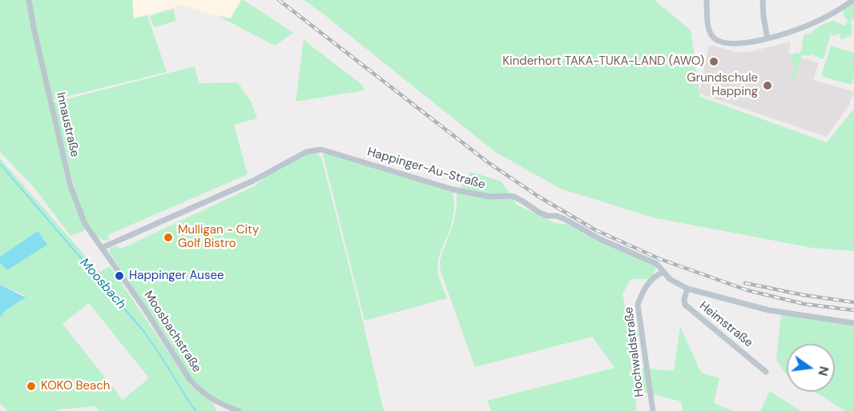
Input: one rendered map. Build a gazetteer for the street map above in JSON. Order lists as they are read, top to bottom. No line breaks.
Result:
{"streets":{"street":["Innaustraße","Happinger-Au-Straße","Heimstraße","Moosbachstraße","Hochwaldstraße"]},"crossings":[["Innaustraße","Happinger-Au-Straße"],["Innaustraße","Moosbachstraße"],["Happinger-Au-Straße","Heimstraße"],["Happinger-Au-Straße","Moosbachstraße"],["Happinger-Au-Straße","Hochwaldstraße"]],"water":["Moosbach"],"places":["Kinderhort TAKA-TUKA-LAND (AWO)","Grundschule Happing","Mulligan - City Golf Bistro","Happinger Ausee","KOKO Beach"],"north":"right"}
